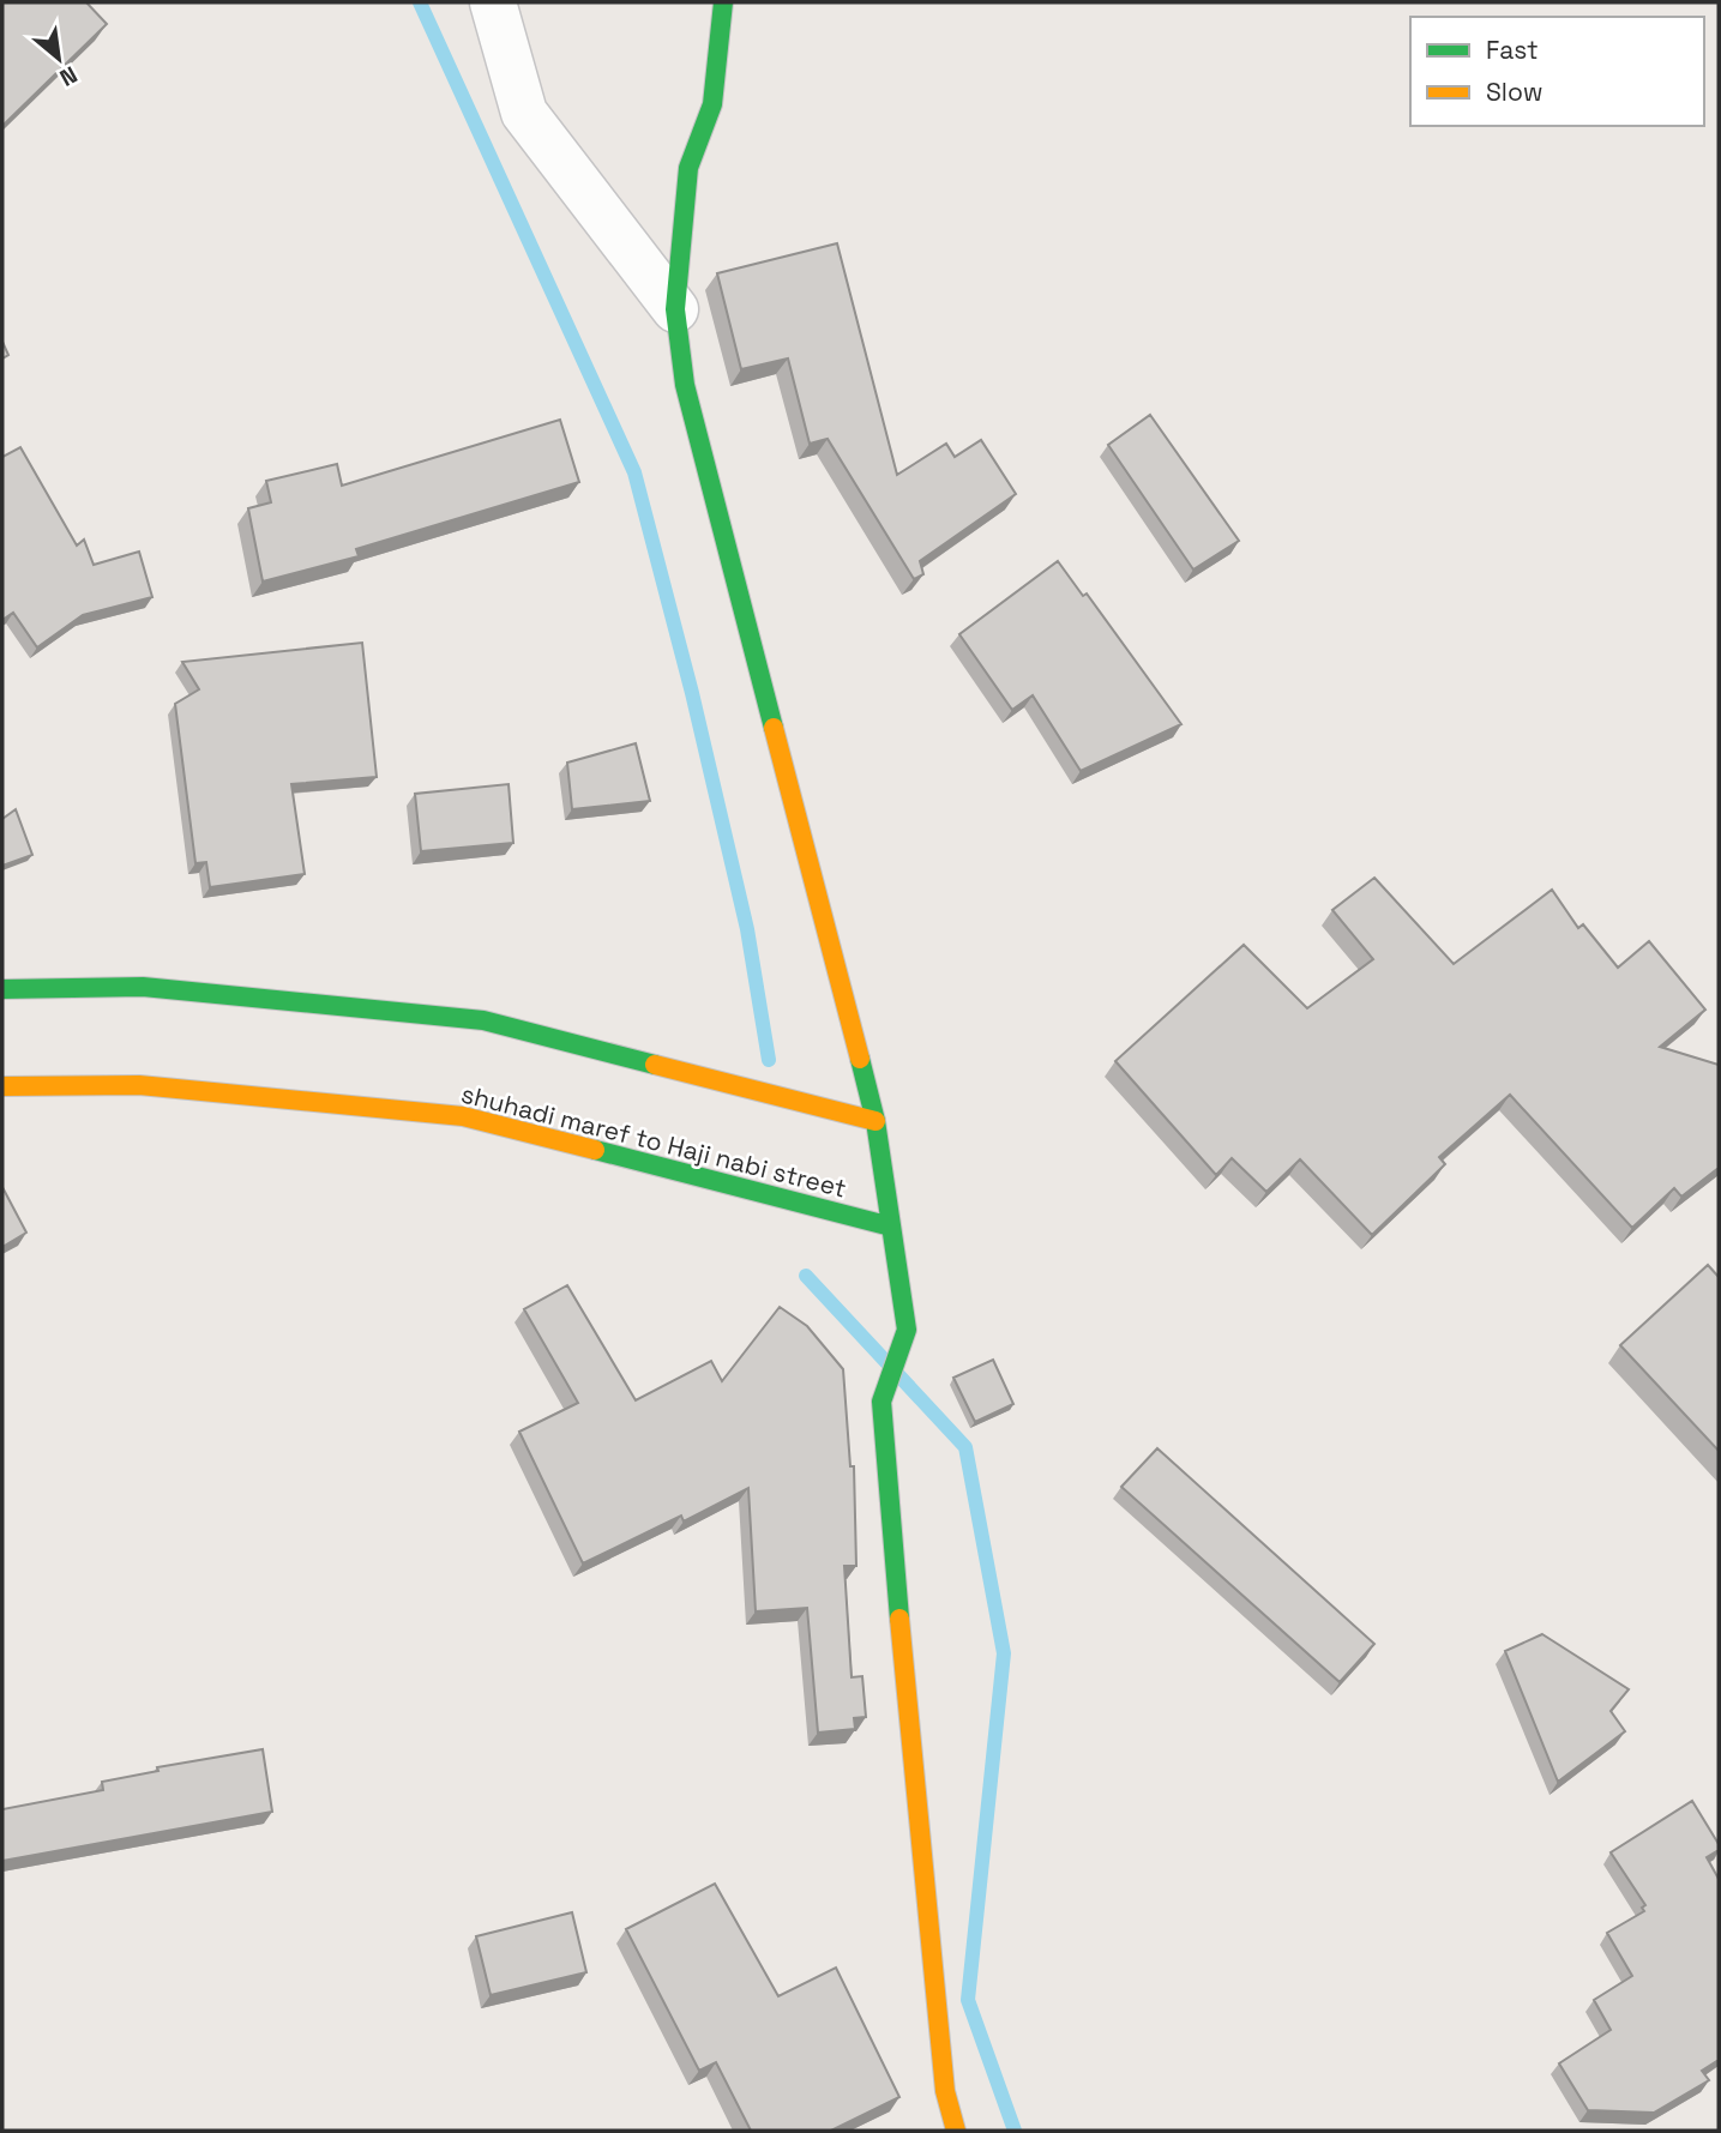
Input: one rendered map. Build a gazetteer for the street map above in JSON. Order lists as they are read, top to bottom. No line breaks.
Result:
{"streets":{"street":["shuhadi maref to Haji nabi street"]},"legend":["Fast","Slow"],"north":"bottom right"}
